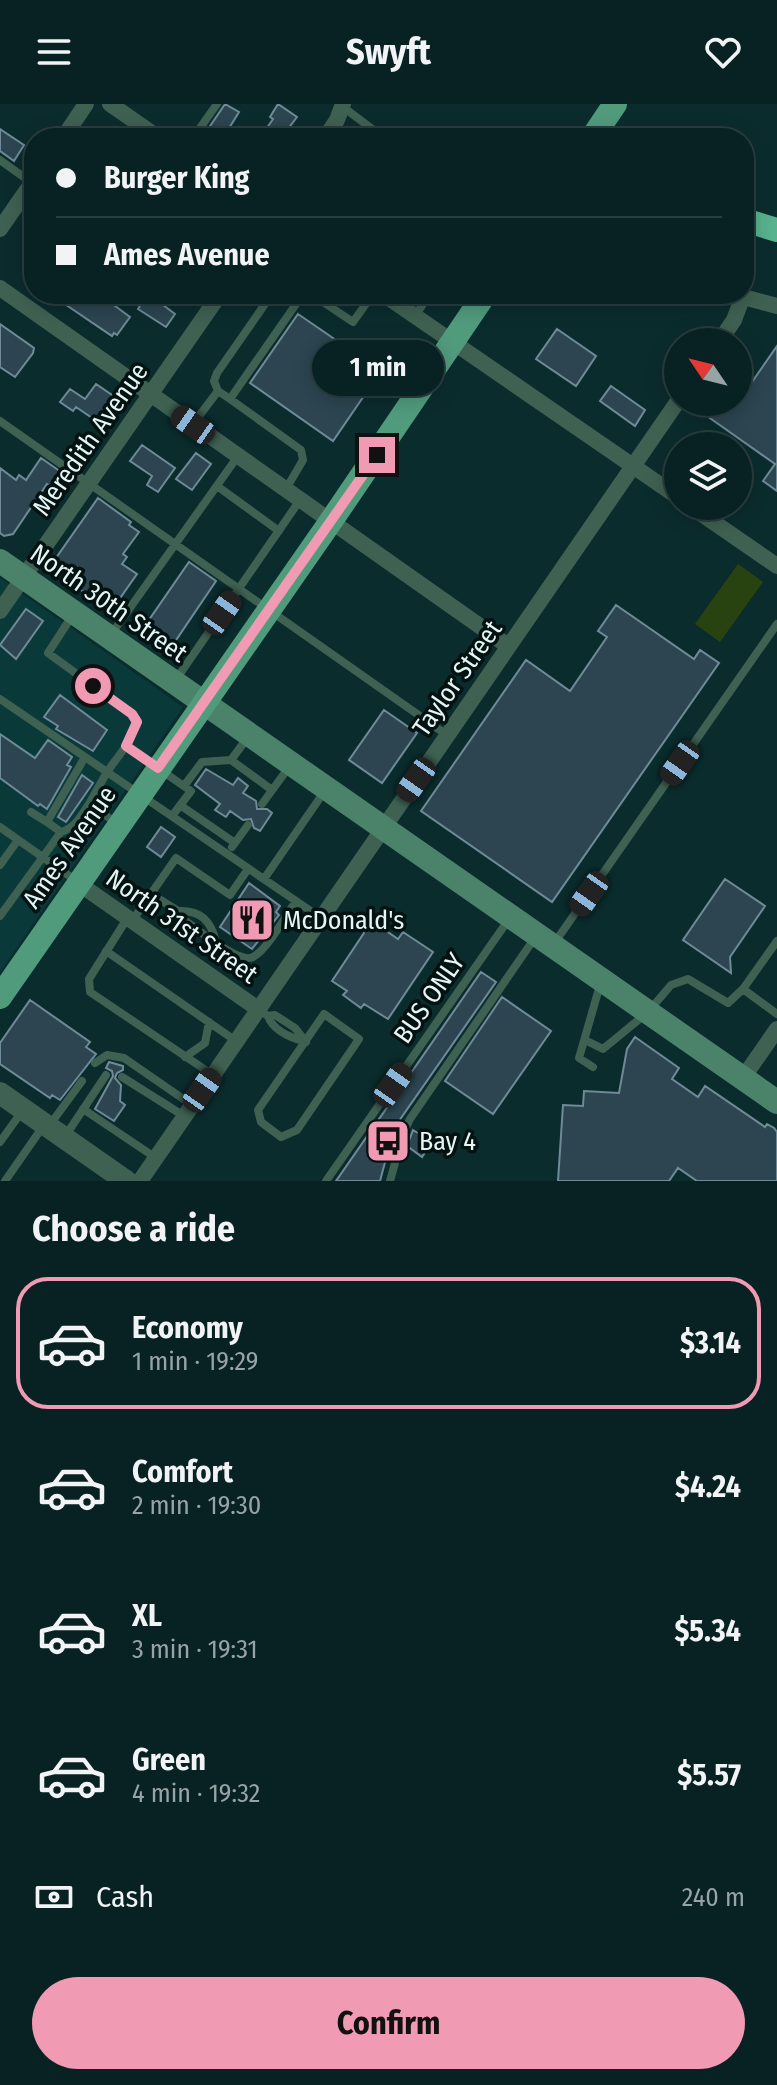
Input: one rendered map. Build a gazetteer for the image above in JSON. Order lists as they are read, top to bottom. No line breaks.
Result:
{"streets":{"main road":["North 30th Street","Ames Avenue"],"street":["Meredith Avenue","Taylor Street","North 31st Street"],"lane":["BUS ONLY"]},"crossings":[["Meredith Avenue","North 30th Street"],["North 30th Street","Taylor Street"],["North 30th Street","Ames Avenue"],["North 30th Street","BUS ONLY"],["Taylor Street","North 31st Street"],["Ames Avenue","North 31st Street"]],"places":{"restaurant":["McDonald's"],"bus stop":["Bay 4"]},"north":"top left","page":{"header":"Swyft","banner":["Burger King","Ames Avenue"],"bubble":"1 min","heading":"Choose a ride","list":[{"name":"Economy","note":"1 min · 19:29","value":"$3.14"},{"name":"Comfort","note":"2 min · 19:30","value":"$4.24"},{"name":"XL","note":"3 min · 19:31","value":"$5.34"},{"name":"Green","note":"4 min · 19:32","value":"$5.57"}],"pay":["Cash","240 m"],"buttons":"Confirm"}}
